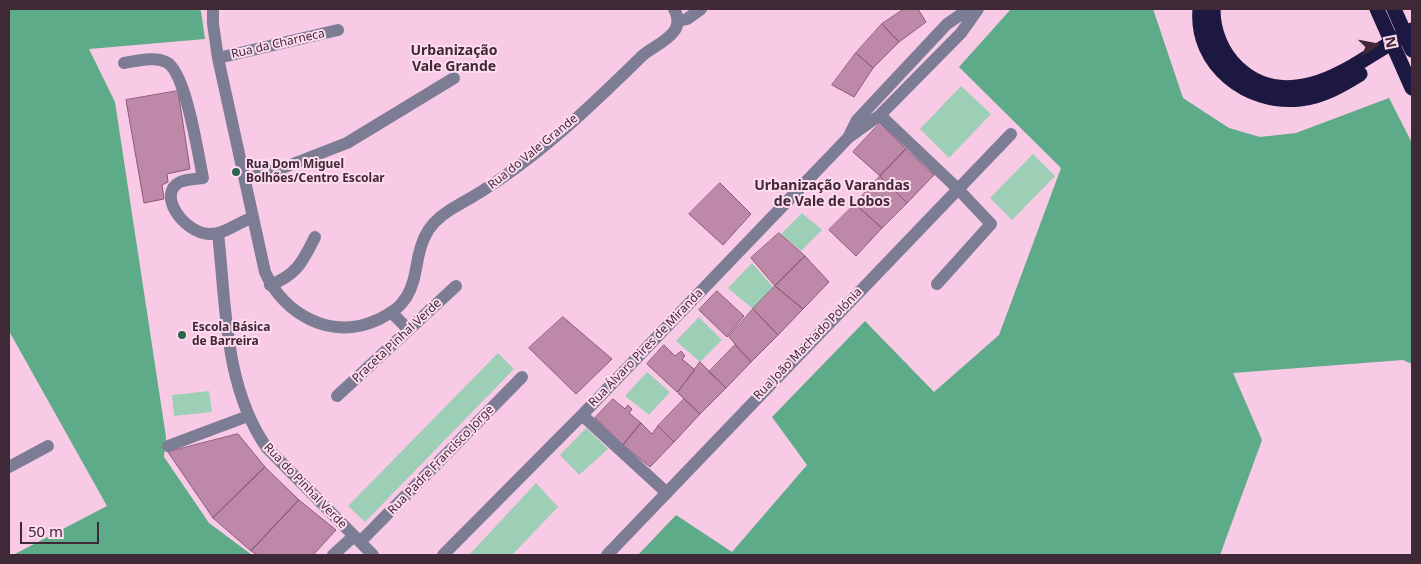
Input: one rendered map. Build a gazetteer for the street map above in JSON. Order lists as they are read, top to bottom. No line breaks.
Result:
{"streets":{"street":["Rua da Charneca","Rua do Vale Grande","Praceta Pinhal Verde","Rua João Machado Polónia","Rua Álvaro Pires de Miranda","Rua Padre Francisco Jorge","Rua do Pinhal Verde"]},"crossings":[["Rua da Charneca","Rua do Vale Grande"],["Rua Padre Francisco Jorge","Rua do Pinhal Verde"]],"districts":["Urbanização Vale Grande","Urbanização Varandas de Vale de Lobos"],"places":["Rua Dom Miguel Bolhões/Centro Escolar","Escola Básica de Barreira"],"scale_bar":"50 m","north":"right"}
